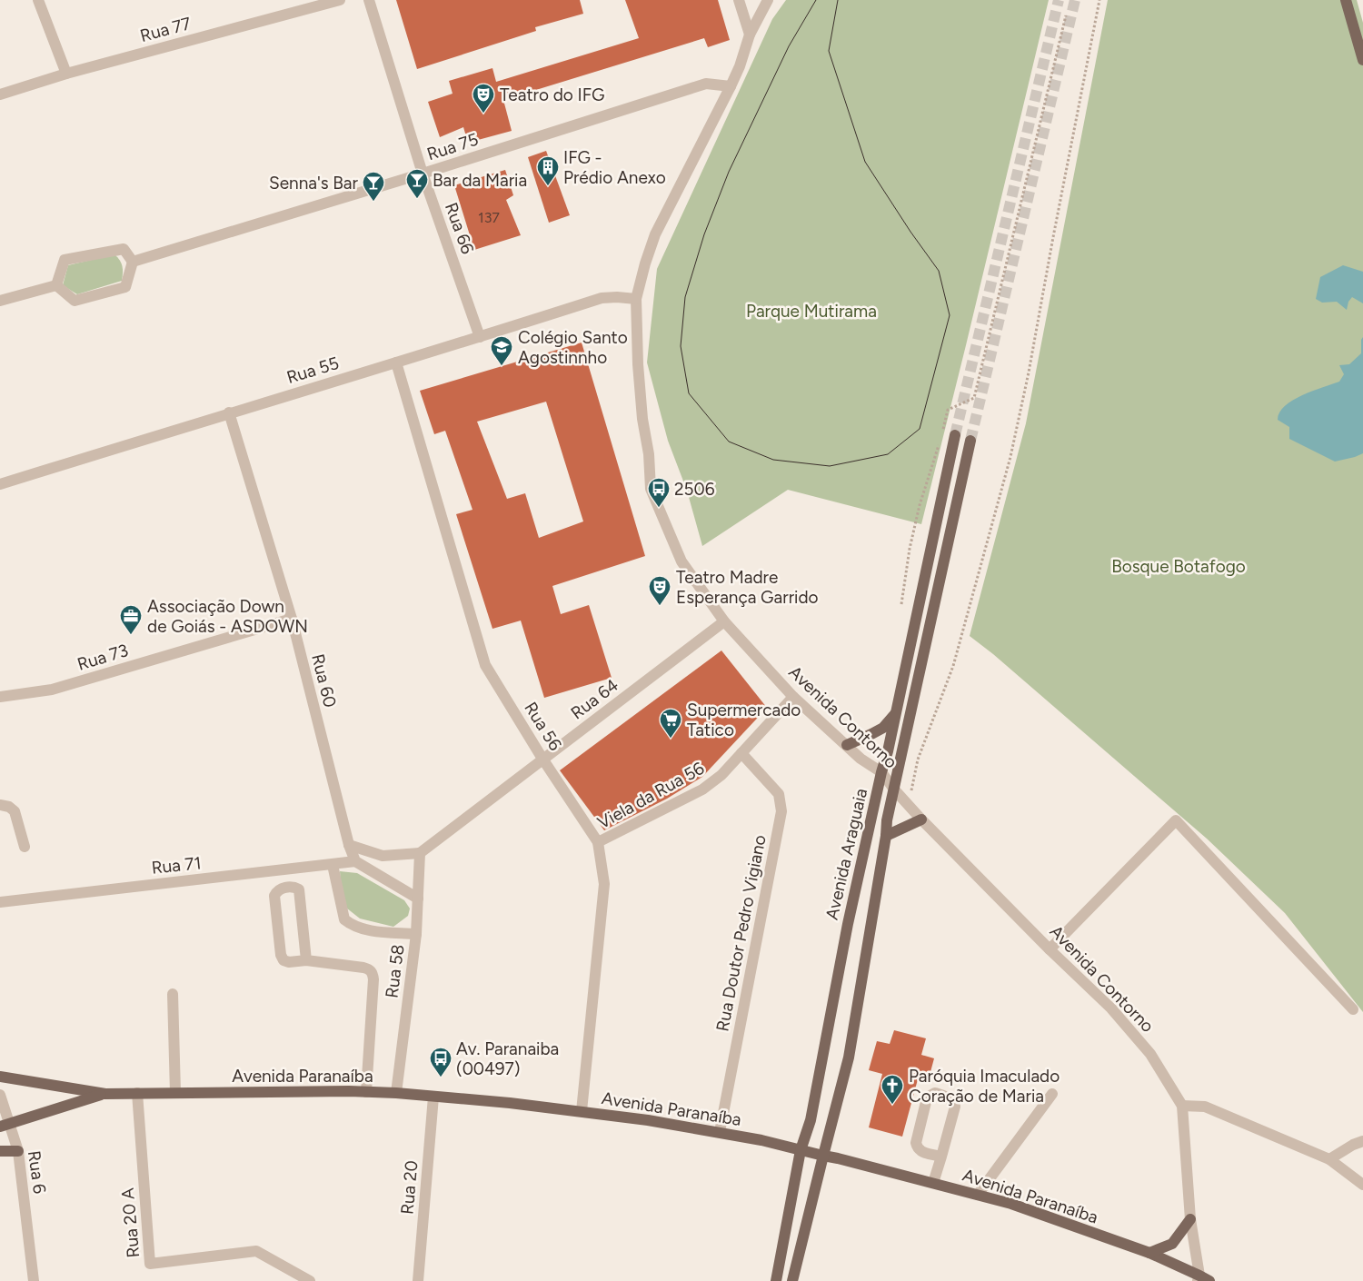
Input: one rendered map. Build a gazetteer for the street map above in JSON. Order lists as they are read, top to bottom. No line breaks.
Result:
{"streets":{"main road":["Avenida Araguaia","Avenida Paranaíba"],"street":["Rua 77","Rua 75","Rua 66","Rua 55","Rua 73","Rua 60","Rua 64","Avenida Contorno","Rua 56","Viela da Rua 56","Rua 71","Rua Doutor Pedro Vigiano","Rua 58","Rua 6","Rua 20","Rua 20 A"]},"crossings":[["Rua 75","Rua 66"],["Rua 75","Avenida Contorno"],["Rua 66","Rua 55"],["Rua 55","Rua 60"],["Rua 55","Avenida Contorno"],["Rua 55","Rua 56"],["Rua 73","Rua 60"],["Rua 60","Rua 71"],["Rua 64","Avenida Contorno"],["Rua 64","Rua 56"],["Rua 64","Rua 58"],["Avenida Contorno","Viela da Rua 56"],["Avenida Contorno","Avenida Araguaia"],["Avenida Contorno","Avenida Paranaíba"],["Rua 56","Viela da Rua 56"],["Rua 56","Avenida Paranaíba"],["Viela da Rua 56","Rua Doutor Pedro Vigiano"],["Avenida Araguaia","Avenida Paranaíba"],["Rua Doutor Pedro Vigiano","Avenida Paranaíba"],["Rua 58","Avenida Paranaíba"],["Avenida Paranaíba","Rua 6"],["Avenida Paranaíba","Rua 20"],["Avenida Paranaíba","Rua 20 A"]],"parks":["Parque Mutirama","Bosque Botafogo"],"places":{"theatre":["Teatro do IFG","Teatro Madre Esperança Garrido"],"building":["IFG - Prédio Anexo"],"bar":["Bar da Maria","Senna's Bar"],"school or university":["Colégio Santo Agostinnho"],"bus stop":["2506","Av. Paranaiba (00497)"],"office":["Associação Down de Goiás - ASDOWN"],"supermarket":["Supermercado Tatico"],"church":["Paróquia Imaculado Coração de Maria"]},"house_numbers":["137"]}
